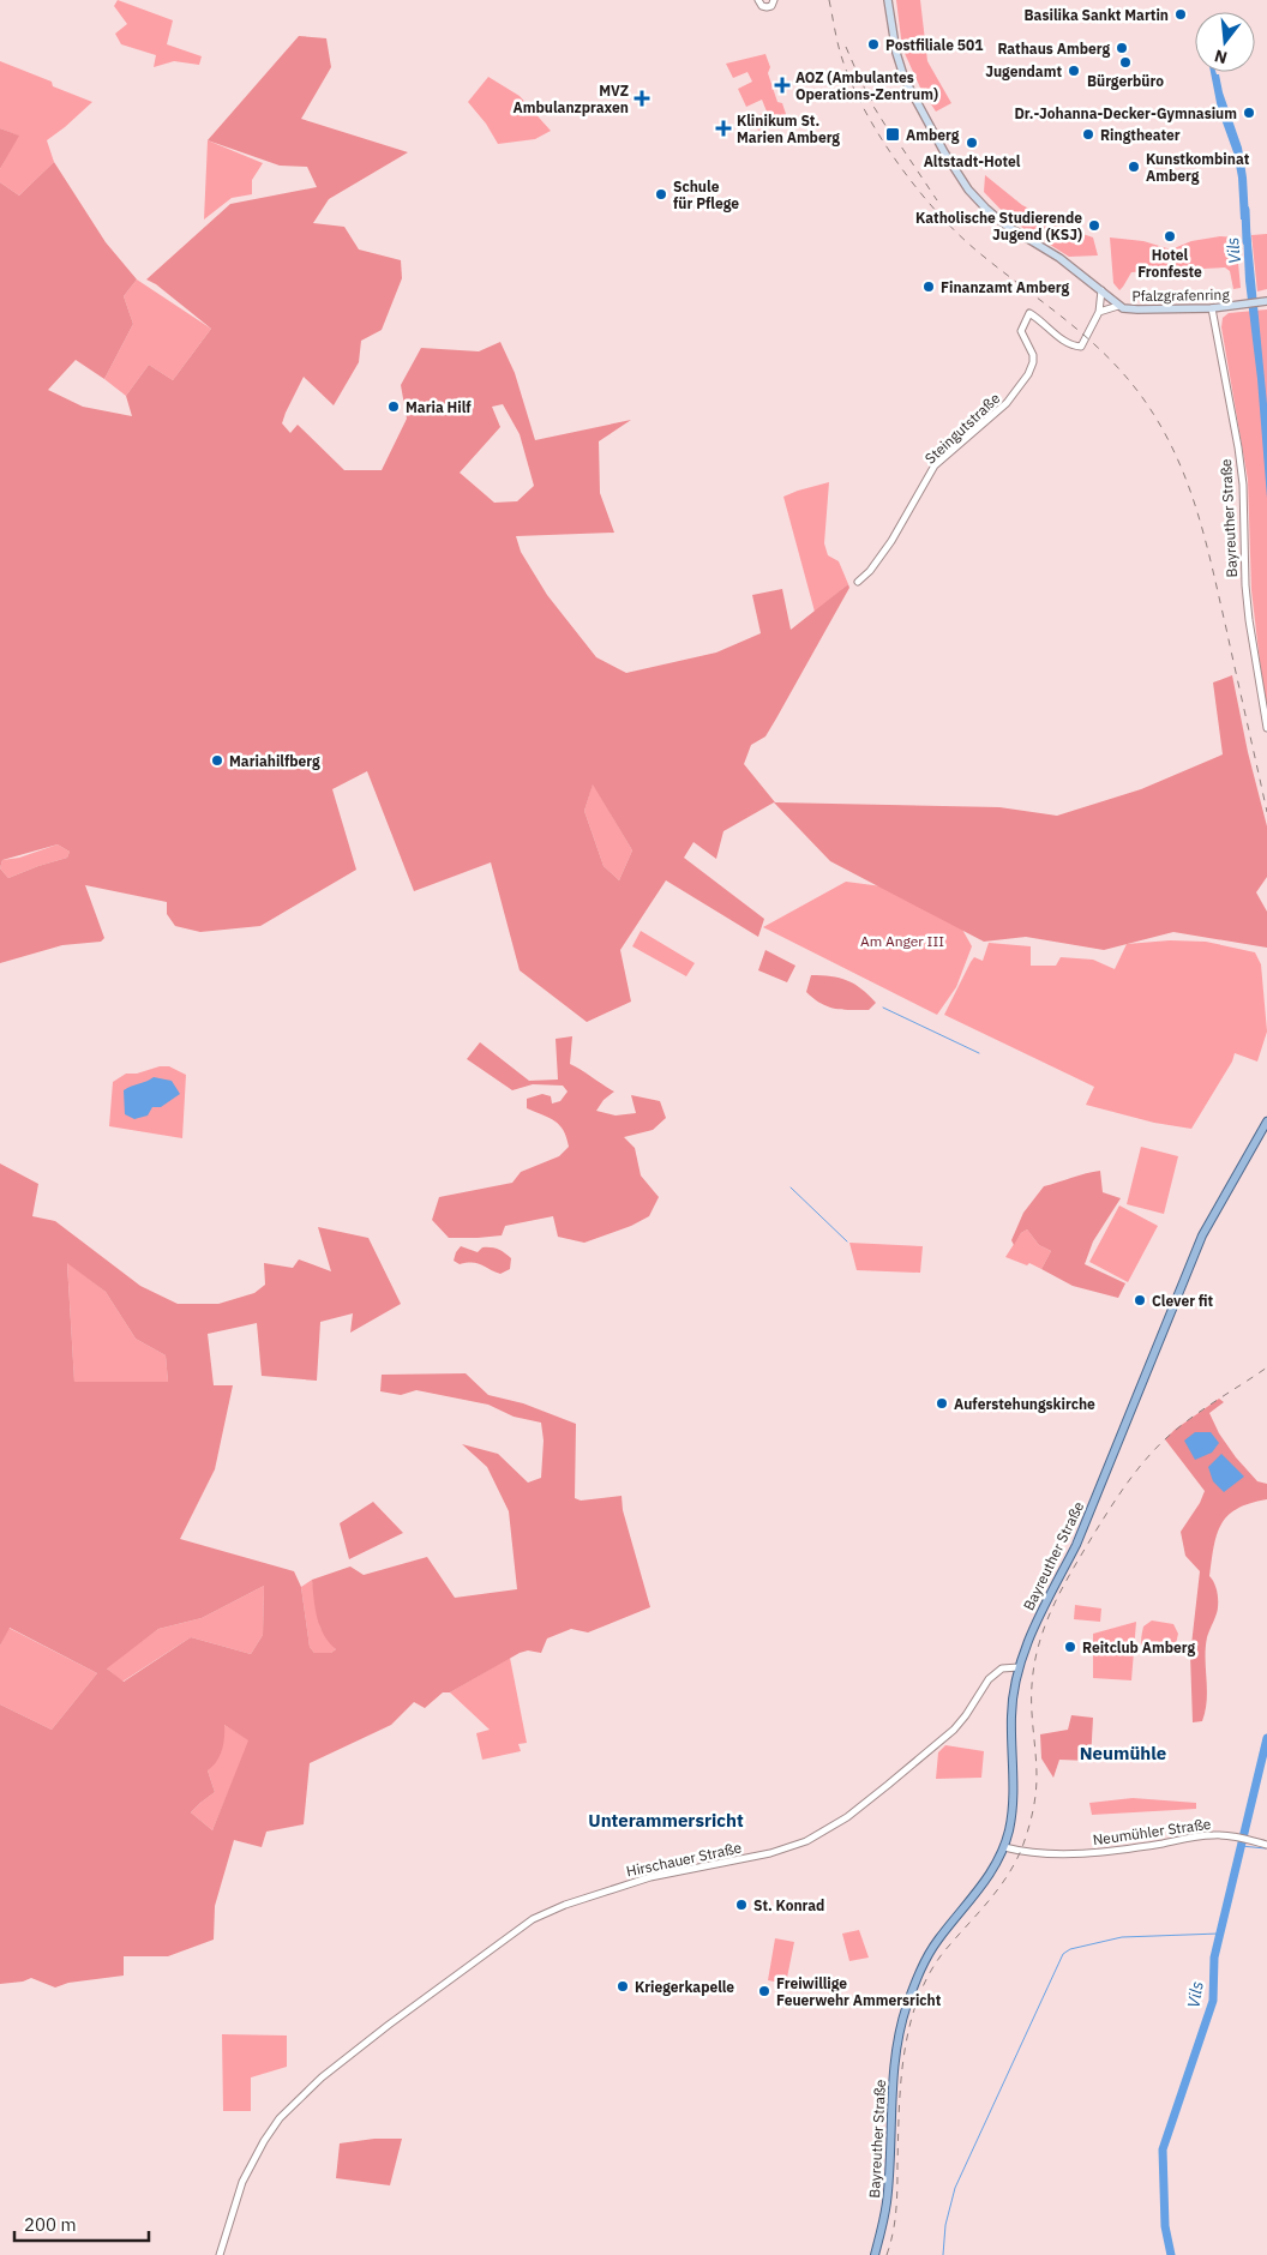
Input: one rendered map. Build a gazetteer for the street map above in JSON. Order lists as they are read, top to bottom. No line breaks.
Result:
{"streets":{"main road":["Pfalzgrafenring","Bayreuther Straße"],"street":["Steingutstraße","Neumühler Straße","Hirschauer Straße"]},"crossings":[["Pfalzgrafenring","Steingutstraße"],["Pfalzgrafenring","Bayreuther Straße"],["Bayreuther Straße","Neumühler Straße"],["Bayreuther Straße","Hirschauer Straße"]],"districts":["Neumühle","Unterammersricht"],"water":["Vils"],"parks":["Am Anger III"],"places":{"other":["Basilika Sankt Martin","Postfiliale 501","Rathaus Amberg","Bürgerbüro","Jugendamt","Dr.-Johanna-Decker-Gymnasium","Ringtheater","Altstadt-Hotel","Kunstkombinat Amberg","Schule für Pflege","Katholische Studierende Jugend (KSJ)","Hotel Fronfeste","Finanzamt Amberg","Maria Hilf","Mariahilfberg","Clever fit","Auferstehungskirche","Reitclub Amberg","St. Konrad","Kriegerkapelle","Freiwillige Feuerwehr Ammersricht"],"health":["AOZ (Ambulantes Operations-Zentrum)","MVZ Ambulanzpraxen","Klinikum St. Marien Amberg"],"transit":["Amberg"]},"scale_bar":"200 m","north":"bottom"}
